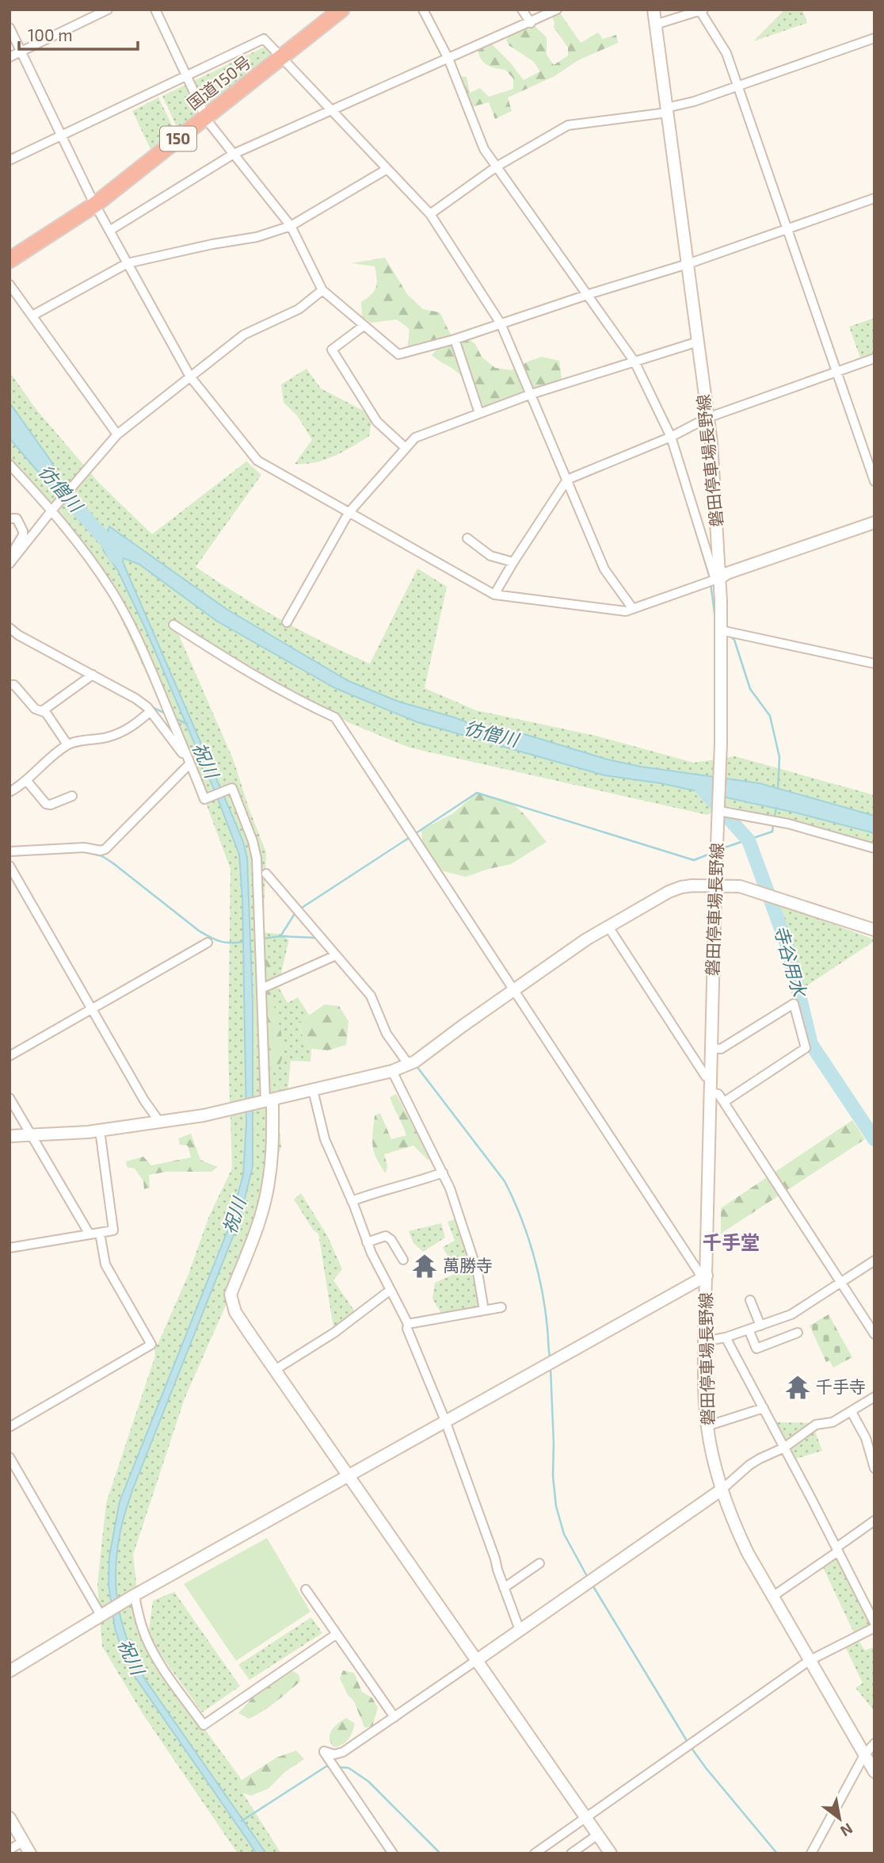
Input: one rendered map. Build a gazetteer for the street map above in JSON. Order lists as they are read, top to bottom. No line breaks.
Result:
{"streets":{"highway":["国道150号","150"],"street":["磐田停車場長野線"]},"districts":["千手堂"],"water":["彷僧川","祝川","寺谷用水"],"places":{"temple":["萬勝寺","千手寺"]},"scale_bar":"100 m","north":"bottom right"}
